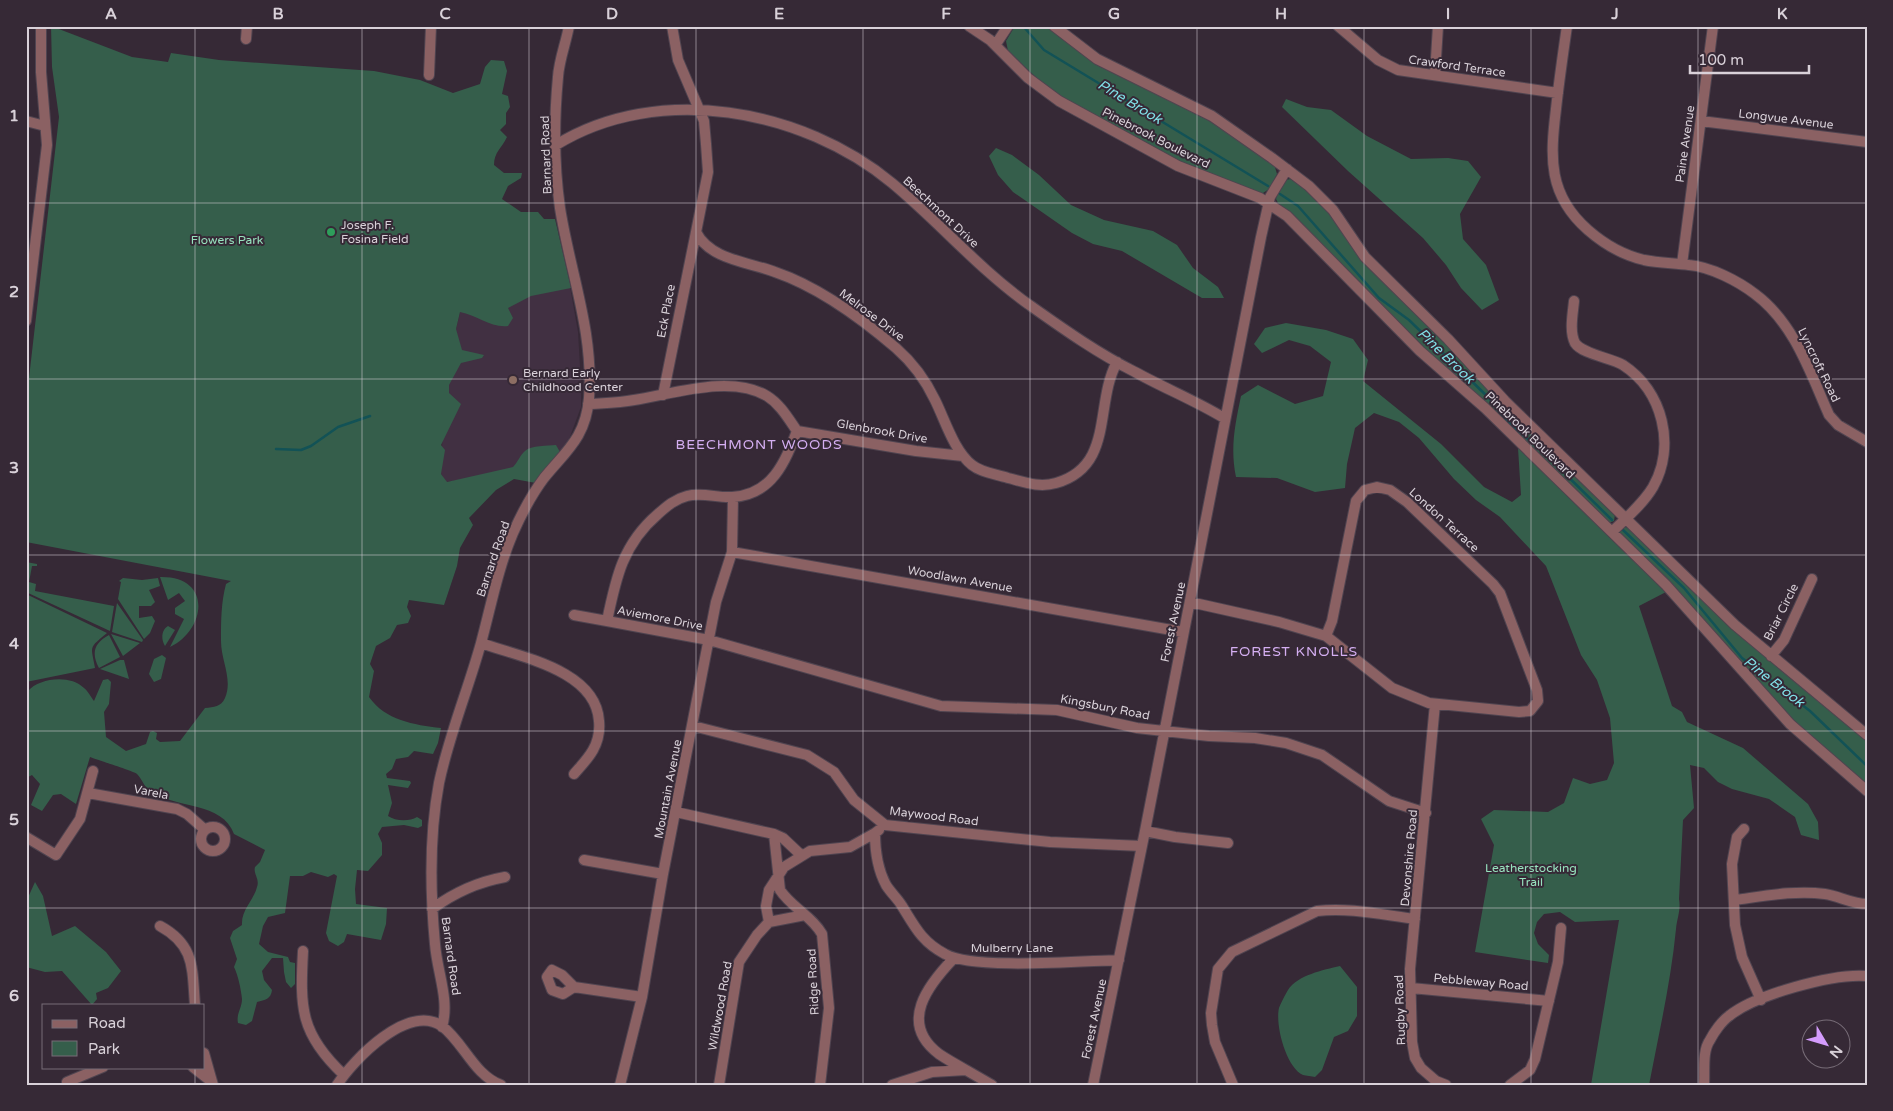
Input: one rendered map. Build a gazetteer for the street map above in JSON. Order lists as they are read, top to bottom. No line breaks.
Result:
{"streets":{"street":["Crawford Terrace","Longvue Avenue","Pinebrook Boulevard","Paine Avenue","Barnard Road","Beechmont Drive","Eck Place","Melrose Drive","Lyncroft Road","Glenbrook Drive","London Terrace","Woodlawn Avenue","Briar Circle","Aviemore Drive","Forest Avenue","Kingsbury Road","Mountain Avenue","Varela","Maywood Road","Devonshire Road","Mulberry Lane","Ridge Road","Pebbleway Road","Wildwood Road","Rugby Road"]},"crossings":[["Crawford Terrace","Lyncroft Road"],["Longvue Avenue","Paine Avenue"],["Pinebrook Boulevard","Briar Circle"],["Pinebrook Boulevard","Forest Avenue"],["Paine Avenue","Lyncroft Road"],["Barnard Road","Beechmont Drive"],["Beechmont Drive","Melrose Drive"],["Beechmont Drive","Forest Avenue"],["Eck Place","Melrose Drive"],["Melrose Drive","Glenbrook Drive"],["Glenbrook Drive","Aviemore Drive"],["London Terrace","Devonshire Road"],["Woodlawn Avenue","Forest Avenue"],["Woodlawn Avenue","Mountain Avenue"],["Aviemore Drive","Kingsbury Road"],["Aviemore Drive","Mountain Avenue"],["Forest Avenue","Kingsbury Road"],["Forest Avenue","Maywood Road"],["Forest Avenue","Mulberry Lane"],["Kingsbury Road","Mountain Avenue"],["Kingsbury Road","Devonshire Road"],["Mountain Avenue","Maywood Road"],["Devonshire Road","Rugby Road"],["Pebbleway Road","Rugby Road"]],"districts":["BEECHMONT WOODS","FOREST KNOLLS"],"water":["Pine Brook"],"parks":["Flowers Park","Leatherstocking Trail"],"places":["Joseph F. Fosina Field","Bernard Early Childhood Center"],"legend":["Road","Park"],"scale_bar":"100 m","north":"bottom right","grid":{"columns":["A","B","C","D","E","F","G","H","I","J","K"],"rows":["1","2","3","4","5","6"]}}
